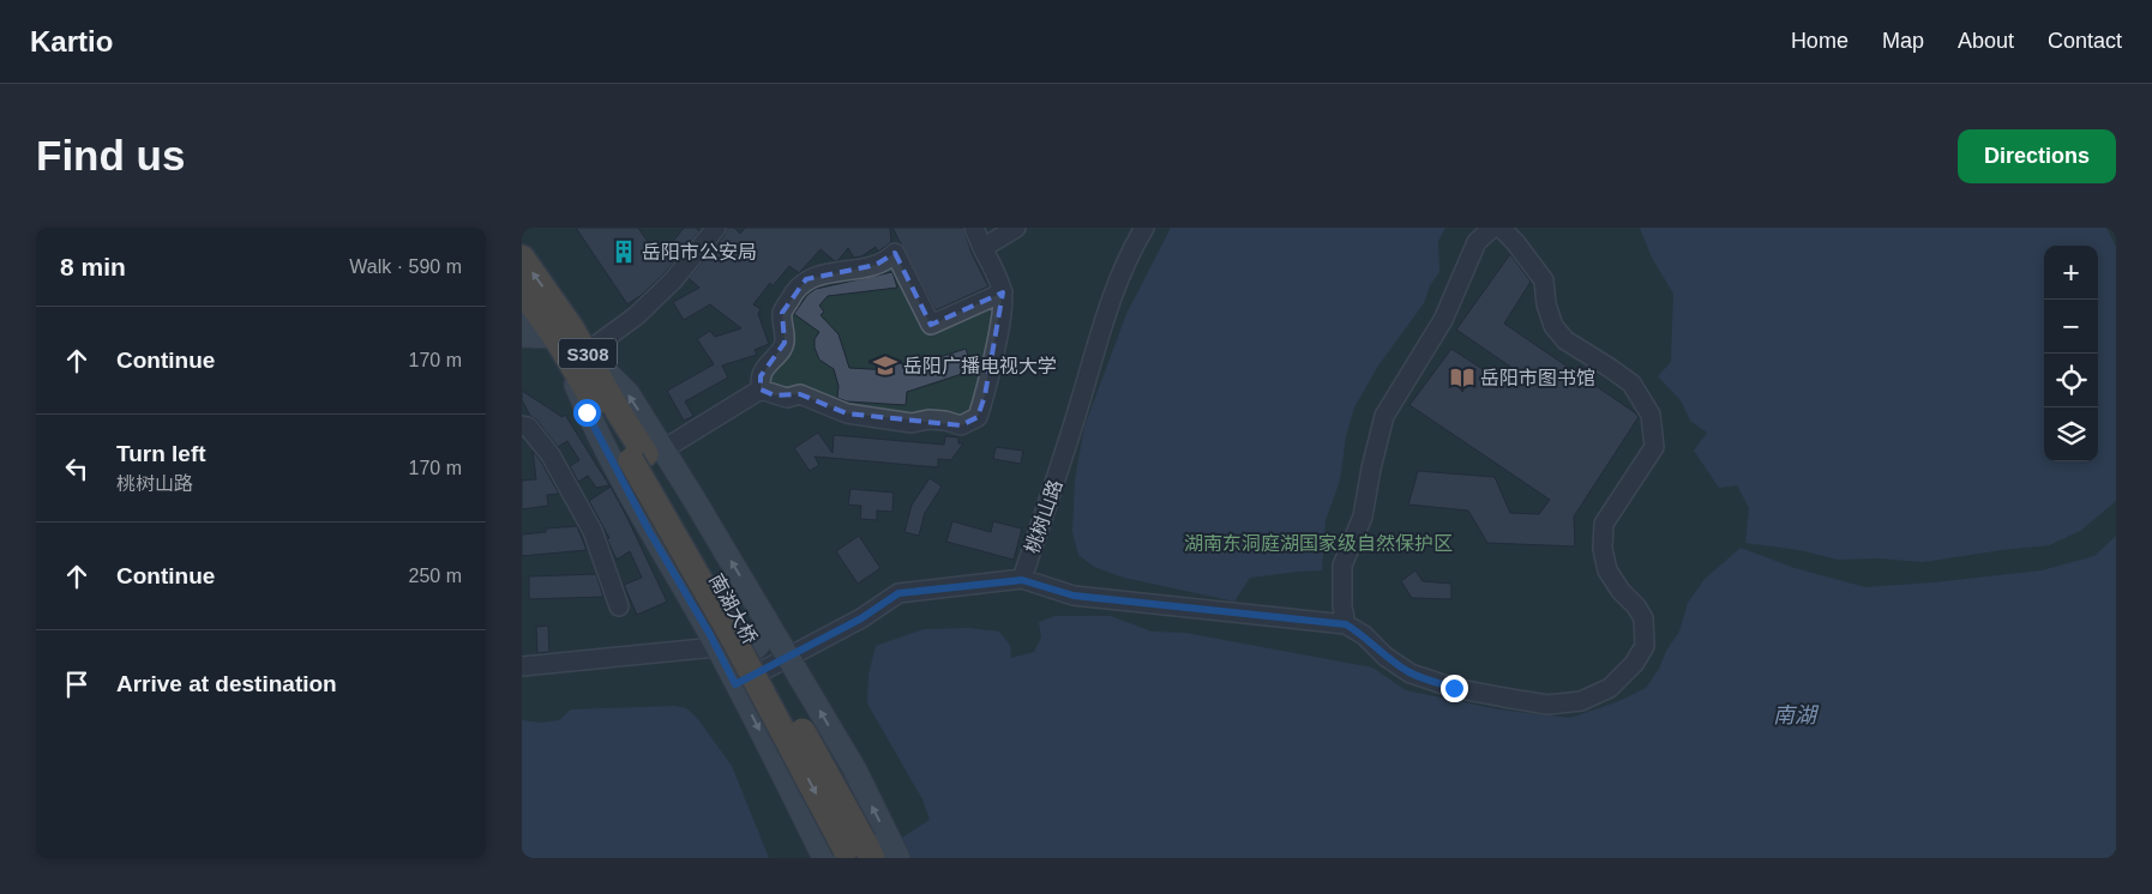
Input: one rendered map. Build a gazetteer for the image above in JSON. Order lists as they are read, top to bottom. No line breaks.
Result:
{"streets":{"highway":["S308","南湖大桥"],"street":["桃树山路"]},"crossings":[["S308","南湖大桥"]],"water":["南湖"],"parks":["湖南东洞庭湖国家级自然保护区"],"places":{"building":["岳阳市公安局"],"school or university":["岳阳广播电视大学"],"library":["岳阳市图书馆"]},"page":{"header":"Kartio","nav":["Home","Map","About","Contact"],"buttons":"Directions","title":"Find us","heading":["8 min","Walk · 590 m"],"map_buttons":["+","−"],"list":[["Continue","170 m"],["Turn left","桃树山路","170 m"],["Continue","250 m"],"Arrive at destination"]}}
